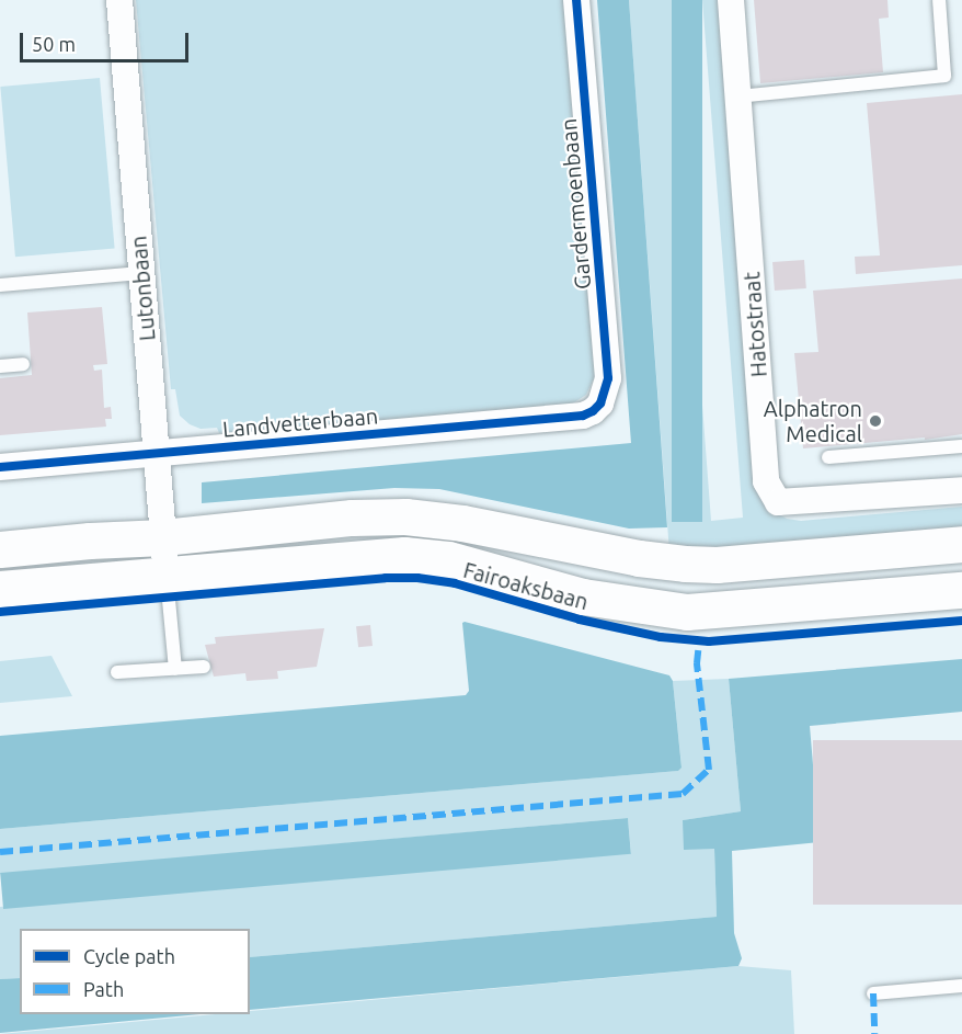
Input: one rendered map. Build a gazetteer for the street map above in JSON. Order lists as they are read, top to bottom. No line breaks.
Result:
{"streets":{"main road":["Fairoaksbaan"],"street":["Gardermoenbaan","Lutonbaan","Hatostraat","Landvetterbaan"]},"crossings":[["Gardermoenbaan","Landvetterbaan"],["Lutonbaan","Landvetterbaan"],["Lutonbaan","Fairoaksbaan"]],"places":["Alphatron Medical"],"legend":["Cycle path","Path"],"scale_bar":"50 m"}
